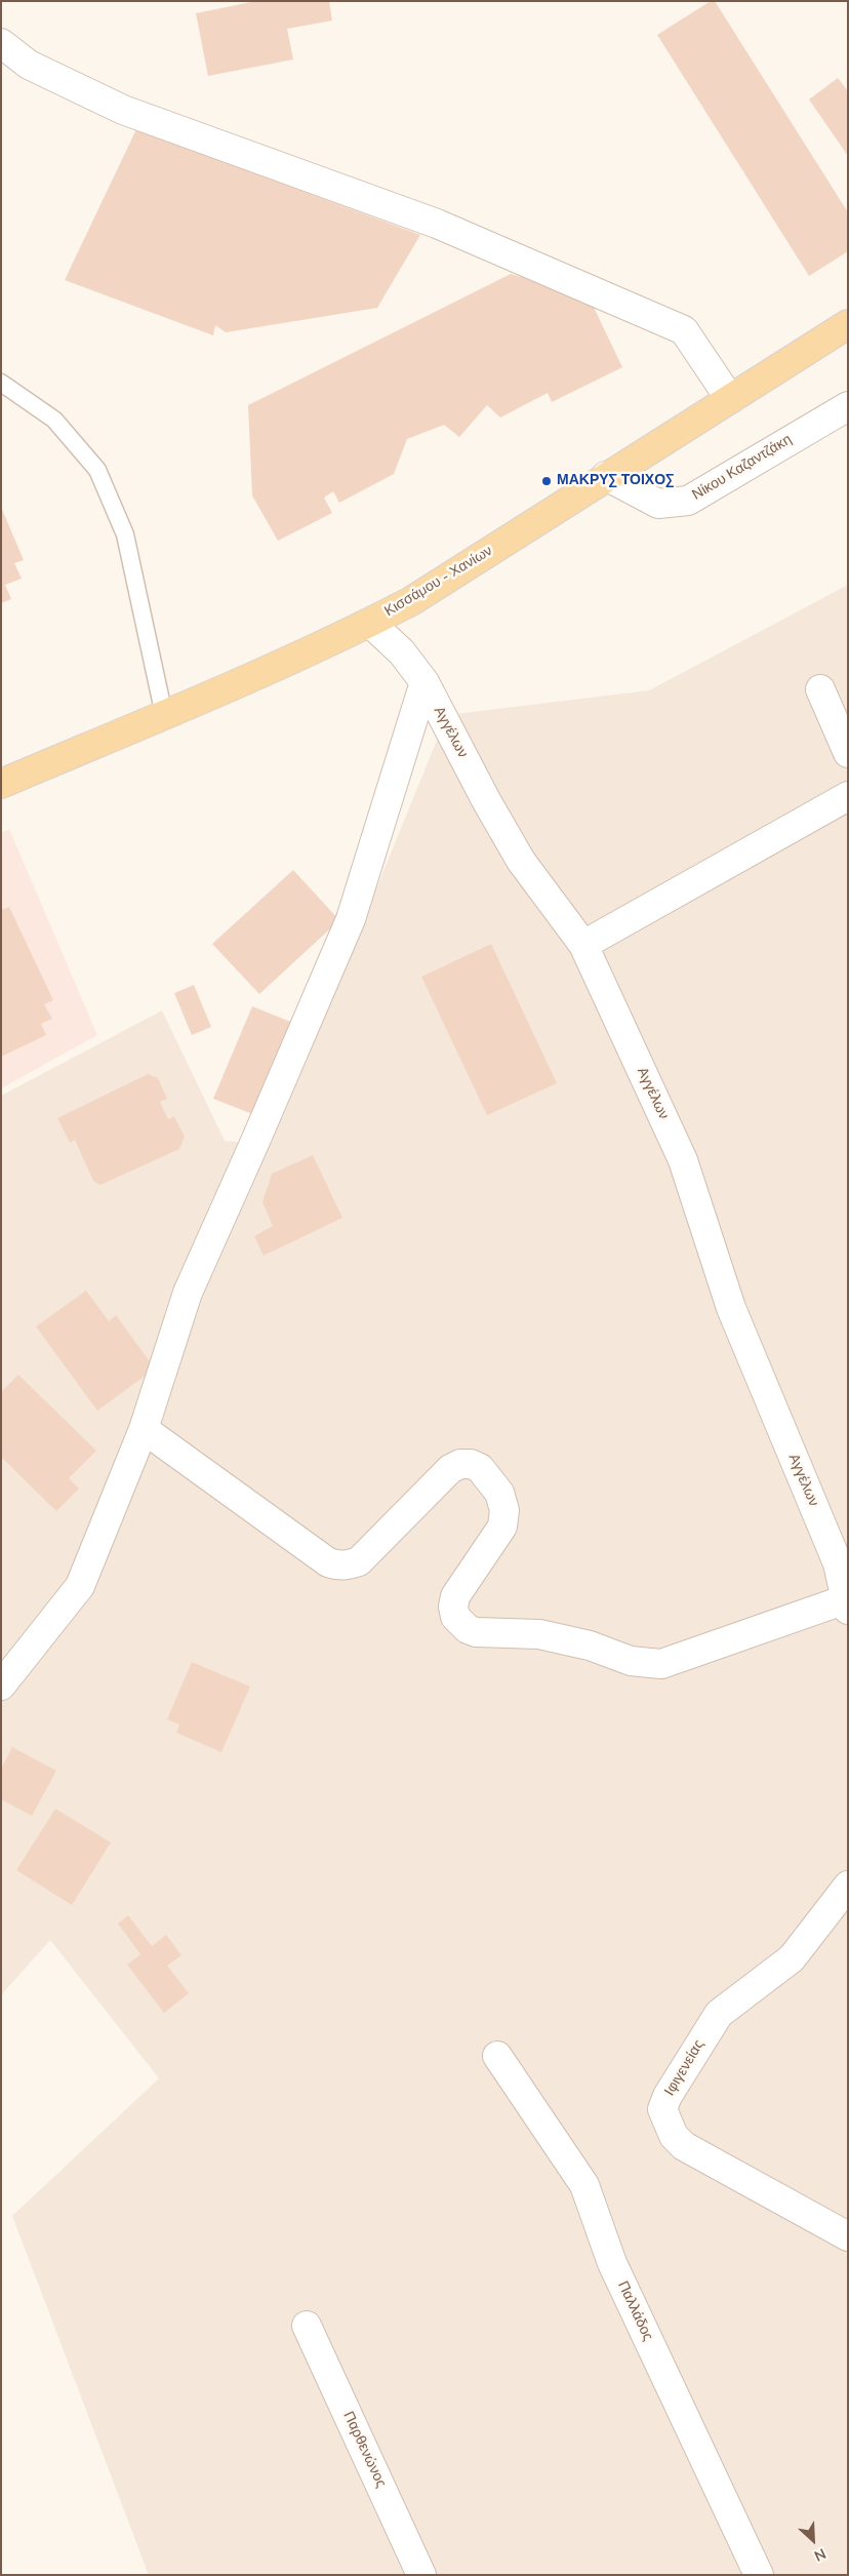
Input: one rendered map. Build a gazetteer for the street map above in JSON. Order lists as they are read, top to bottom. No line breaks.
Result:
{"streets":{"main road":["Κισσάμου - Χανίων"],"street":["Νίκου Καζαντζάκη","Αγγέλων","Ιφιγενείας","Παλλάδος","Παρθενώνος"]},"crossings":[["Νίκου Καζαντζάκη","Κισσάμου - Χανίων"],["Κισσάμου - Χανίων","Αγγέλων"]],"places":["ΜΑΚΡΥΣ ΤΟΙΧΟΣ"],"north":"bottom right"}
